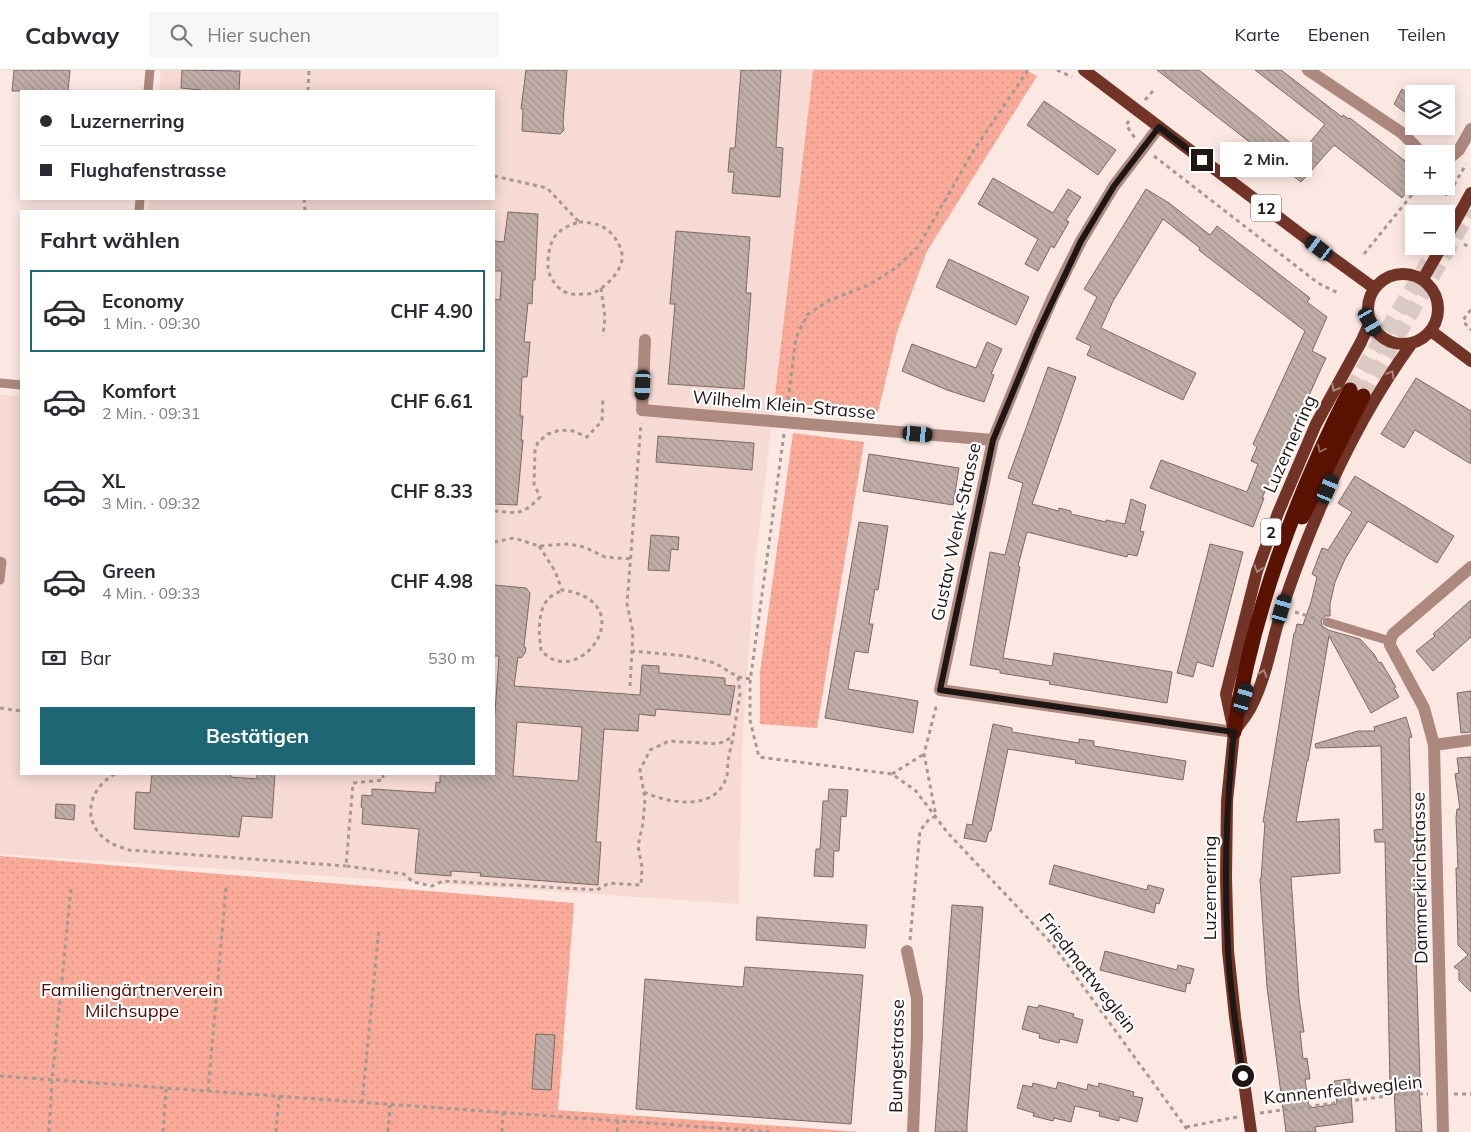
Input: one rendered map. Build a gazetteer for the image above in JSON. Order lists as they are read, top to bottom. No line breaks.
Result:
{"streets":{"main road":["12","Luzernerring","2"],"street":["Wilhelm Klein-Strasse","Gustav Wenk-Strasse","Dammerkirchstrasse","Bungestrasse"],"path":["Friedmattweglein","Kannenfeldweglein"]},"crossings":[["12","Luzernerring"],["12","Gustav Wenk-Strasse"],["Wilhelm Klein-Strasse","Gustav Wenk-Strasse"],["Luzernerring","Kannenfeldweglein"],["Gustav Wenk-Strasse","Friedmattweglein"],["Dammerkirchstrasse","Kannenfeldweglein"],["Friedmattweglein","Kannenfeldweglein"]],"parks":["Familiengärtnerverein Milchsuppe"],"page":{"header":"Cabway","search":"Hier suchen","nav":["Karte","Ebenen","Teilen"],"map_buttons":["+","−"],"banner":["Luzernerring","Flughafenstrasse"],"bubble":"2 Min.","heading":"Fahrt wählen","list":[{"name":"Economy","note":"1 Min. · 09:30","value":"CHF 4.90"},{"name":"Komfort","note":"2 Min. · 09:31","value":"CHF 6.61"},{"name":"XL","note":"3 Min. · 09:32","value":"CHF 8.33"},{"name":"Green","note":"4 Min. · 09:33","value":"CHF 4.98"}],"pay":["Bar","530 m"],"buttons":"Bestätigen"}}
